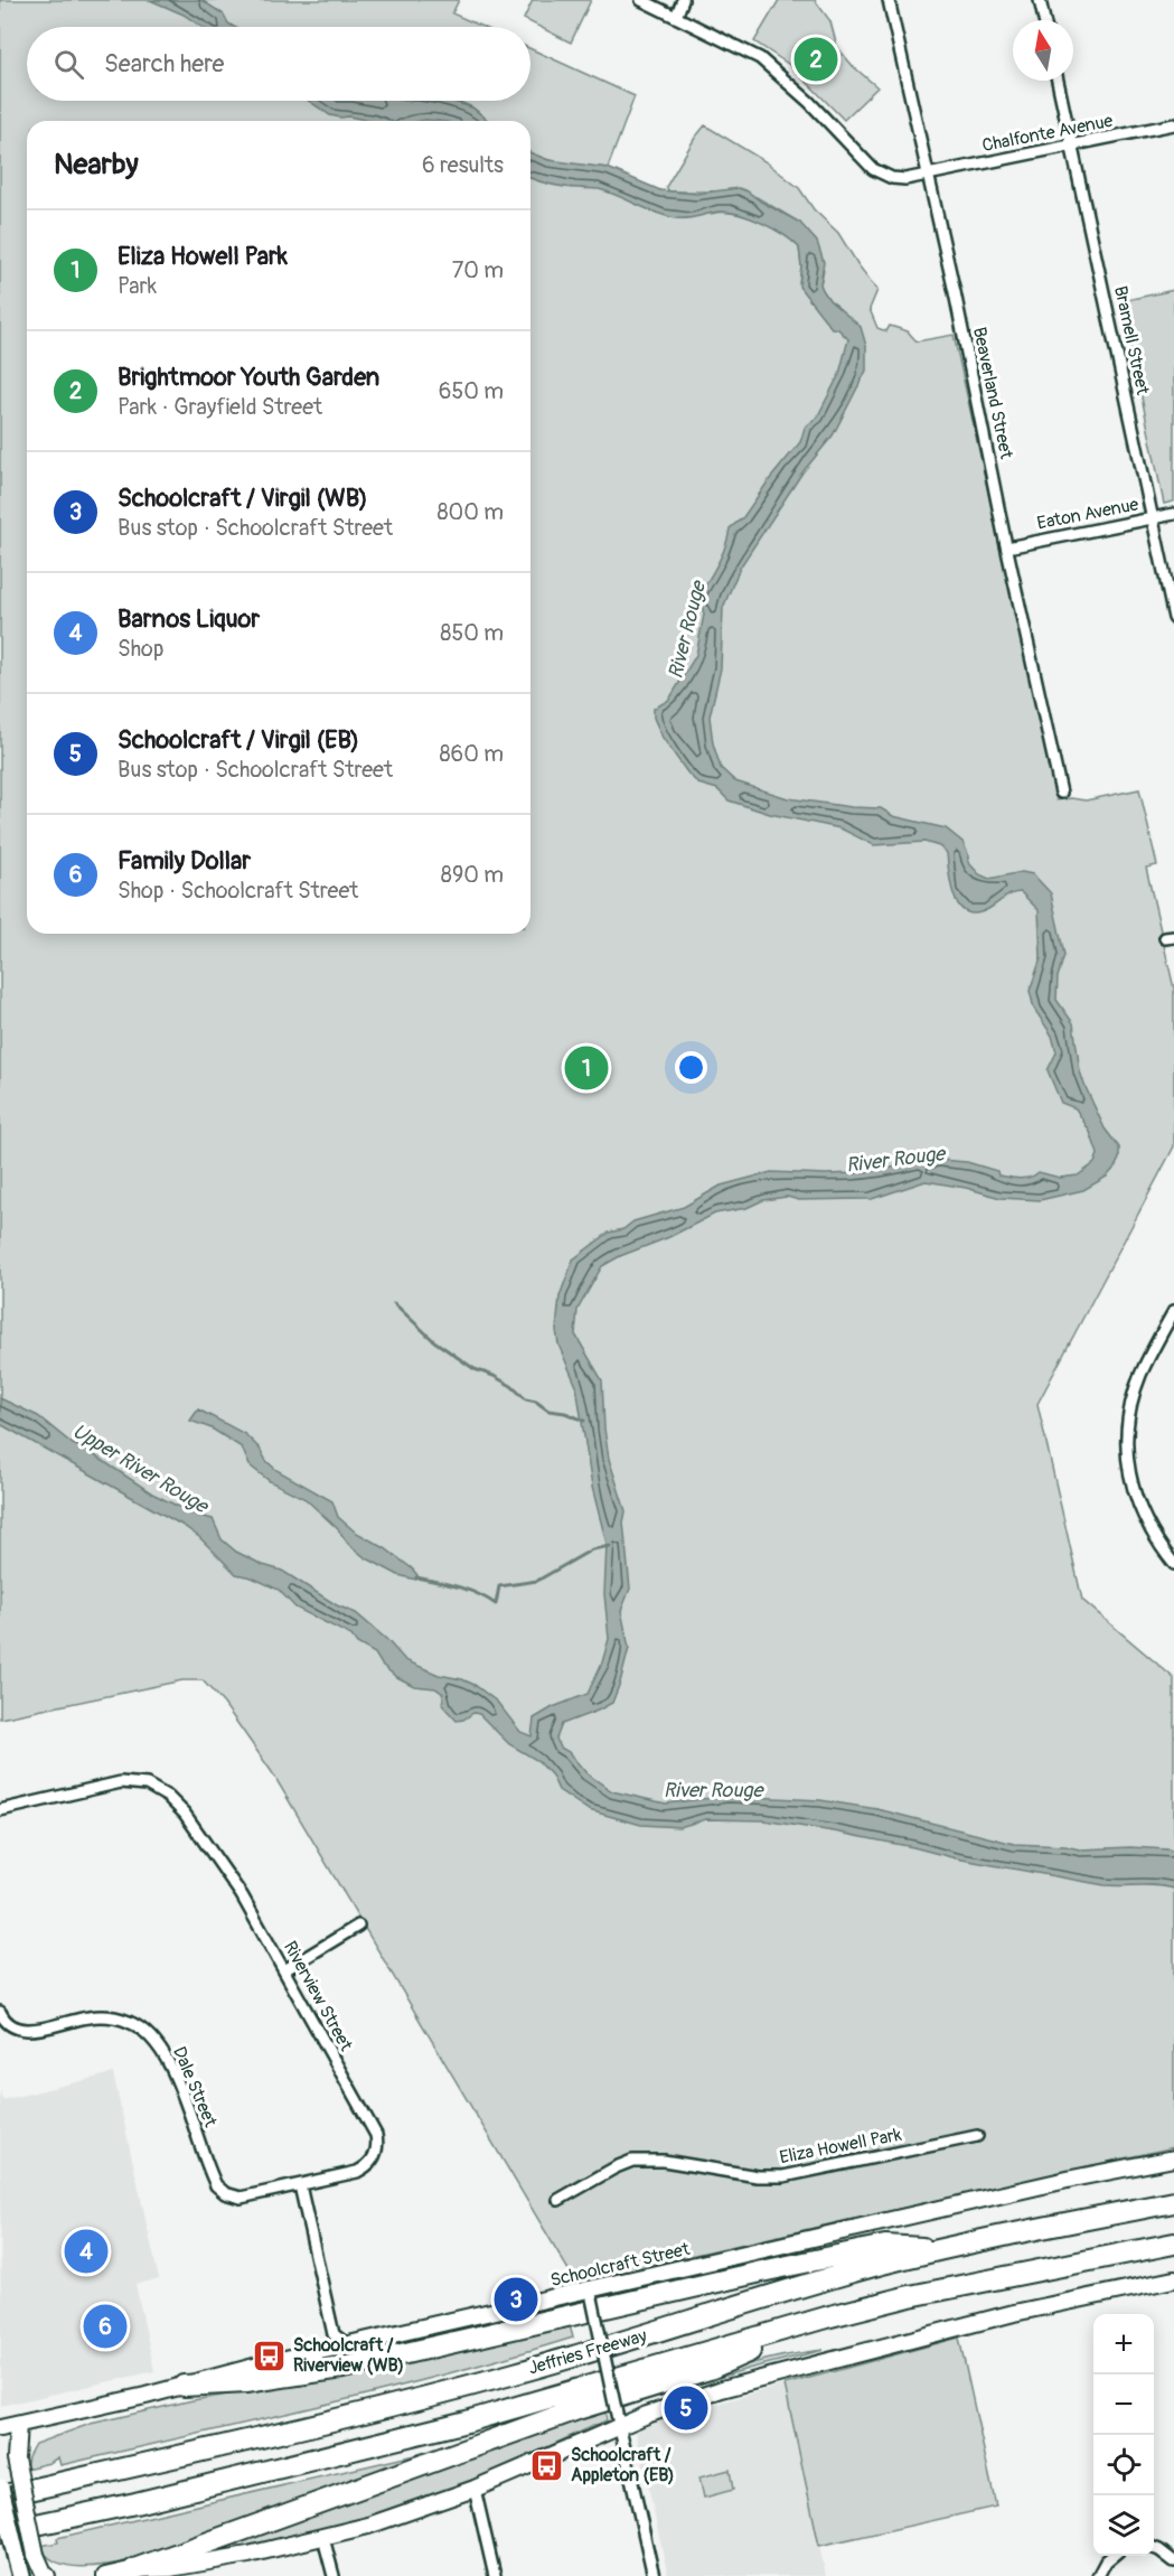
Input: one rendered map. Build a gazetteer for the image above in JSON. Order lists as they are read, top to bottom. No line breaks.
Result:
{"streets":{"highway":["Jeffries Freeway"],"main road":["Schoolcraft Street"],"street":["Chalfonte Avenue","Bramell Street","Beaverland Street","Eaton Avenue","Riverview Street","Dale Street","Eliza Howell Park"]},"crossings":[["Chalfonte Avenue","Bramell Street"],["Chalfonte Avenue","Beaverland Street"],["Bramell Street","Eaton Avenue"],["Beaverland Street","Eaton Avenue"],["Riverview Street","Dale Street"]],"water":["River Rouge","Upper River Rouge"],"places":{"bus stop":["Schoolcraft / Riverview (WB)","Schoolcraft / Appleton (EB)"]},"north":"top","page":{"search":"Search here","pins":["2","1","4","3","6","5"],"heading":["Nearby","6 results"],"list":[{"mark":"1","name":"Eliza Howell Park","note":"Park","value":"70 m"},{"mark":"2","name":"Brightmoor Youth Garden","note":"Park · Grayfield Street","value":"650 m"},{"mark":"3","name":"Schoolcraft / Virgil (WB)","note":"Bus stop · Schoolcraft Street","value":"800 m"},{"mark":"4","name":"Barnos Liquor","note":"Shop","value":"850 m"},{"mark":"5","name":"Schoolcraft / Virgil (EB)","note":"Bus stop · Schoolcraft Street","value":"860 m"},{"mark":"6","name":"Family Dollar","note":"Shop · Schoolcraft Street","value":"890 m"}],"map_buttons":["+","−"]}}
